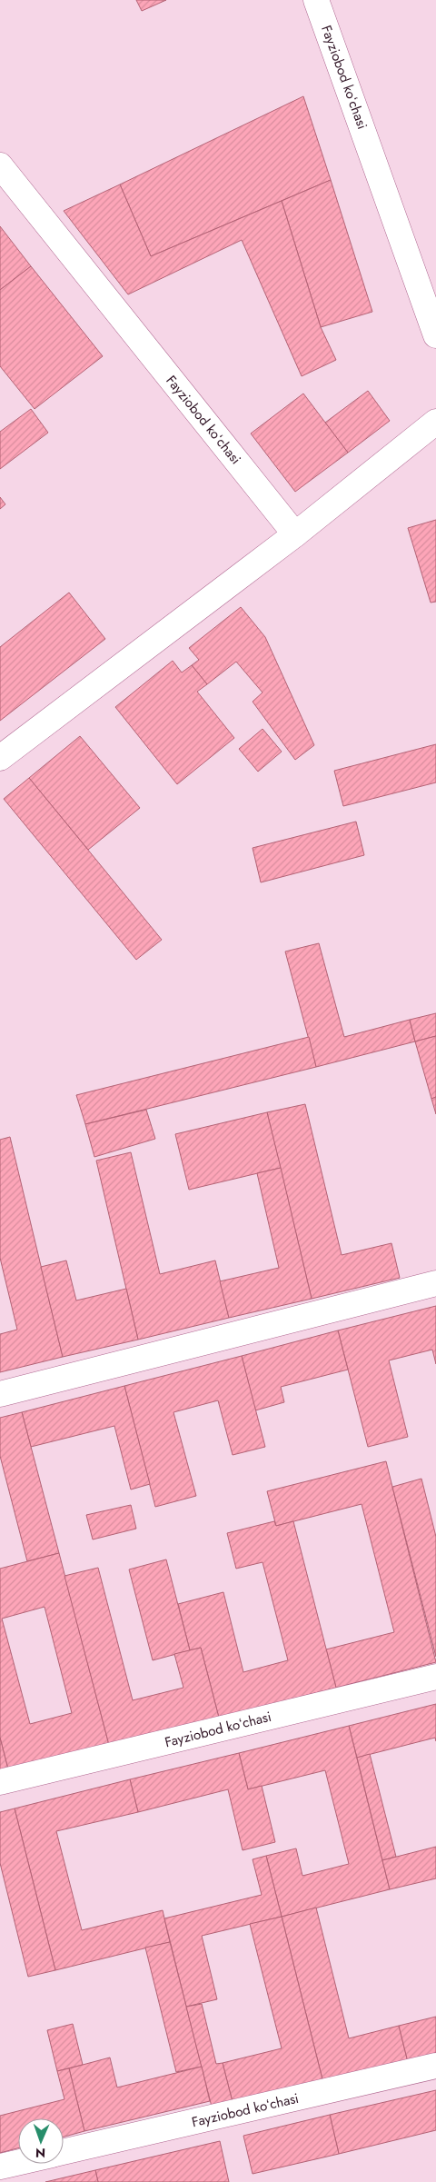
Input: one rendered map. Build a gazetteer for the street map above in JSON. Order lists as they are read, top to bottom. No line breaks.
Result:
{"streets":{"street":["Fayziobod koʻchasi"]},"north":"bottom"}
